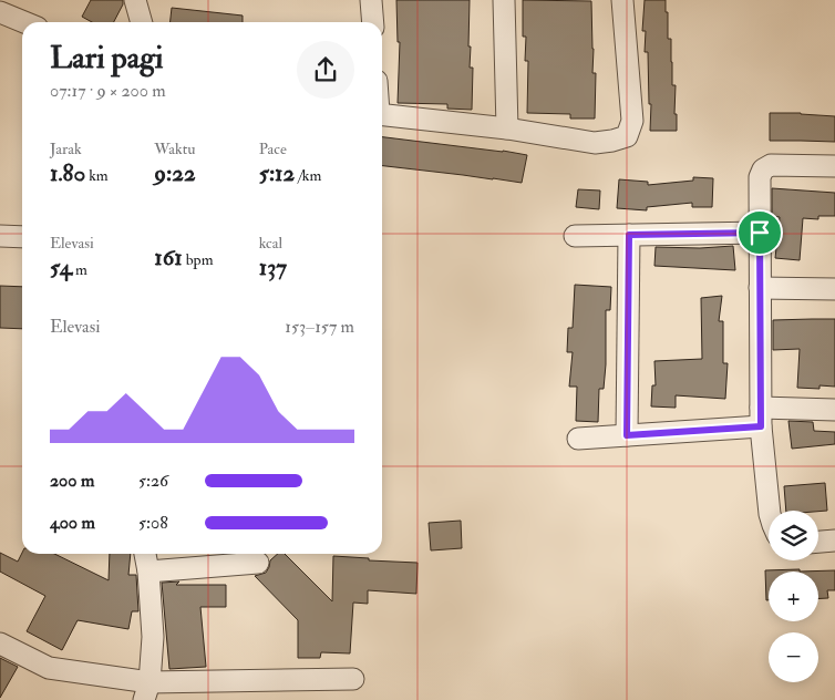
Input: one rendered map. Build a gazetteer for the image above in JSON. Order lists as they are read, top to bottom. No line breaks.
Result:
{"page":{"heading":["Lari pagi","07:17 · 9 × 200 m"],"stats":[["Jarak","1.80 km"],["Waktu","9:22"],["Pace","5:12 /km"],["Elevasi","54 m"],["161 bpm"],["kcal","137"]],"chart":["Elevasi","153–157 m"],"list":[{"name":"200 m","note":"5:26"},{"name":"400 m","note":"5:08"}],"map_buttons":["+","−"]}}
